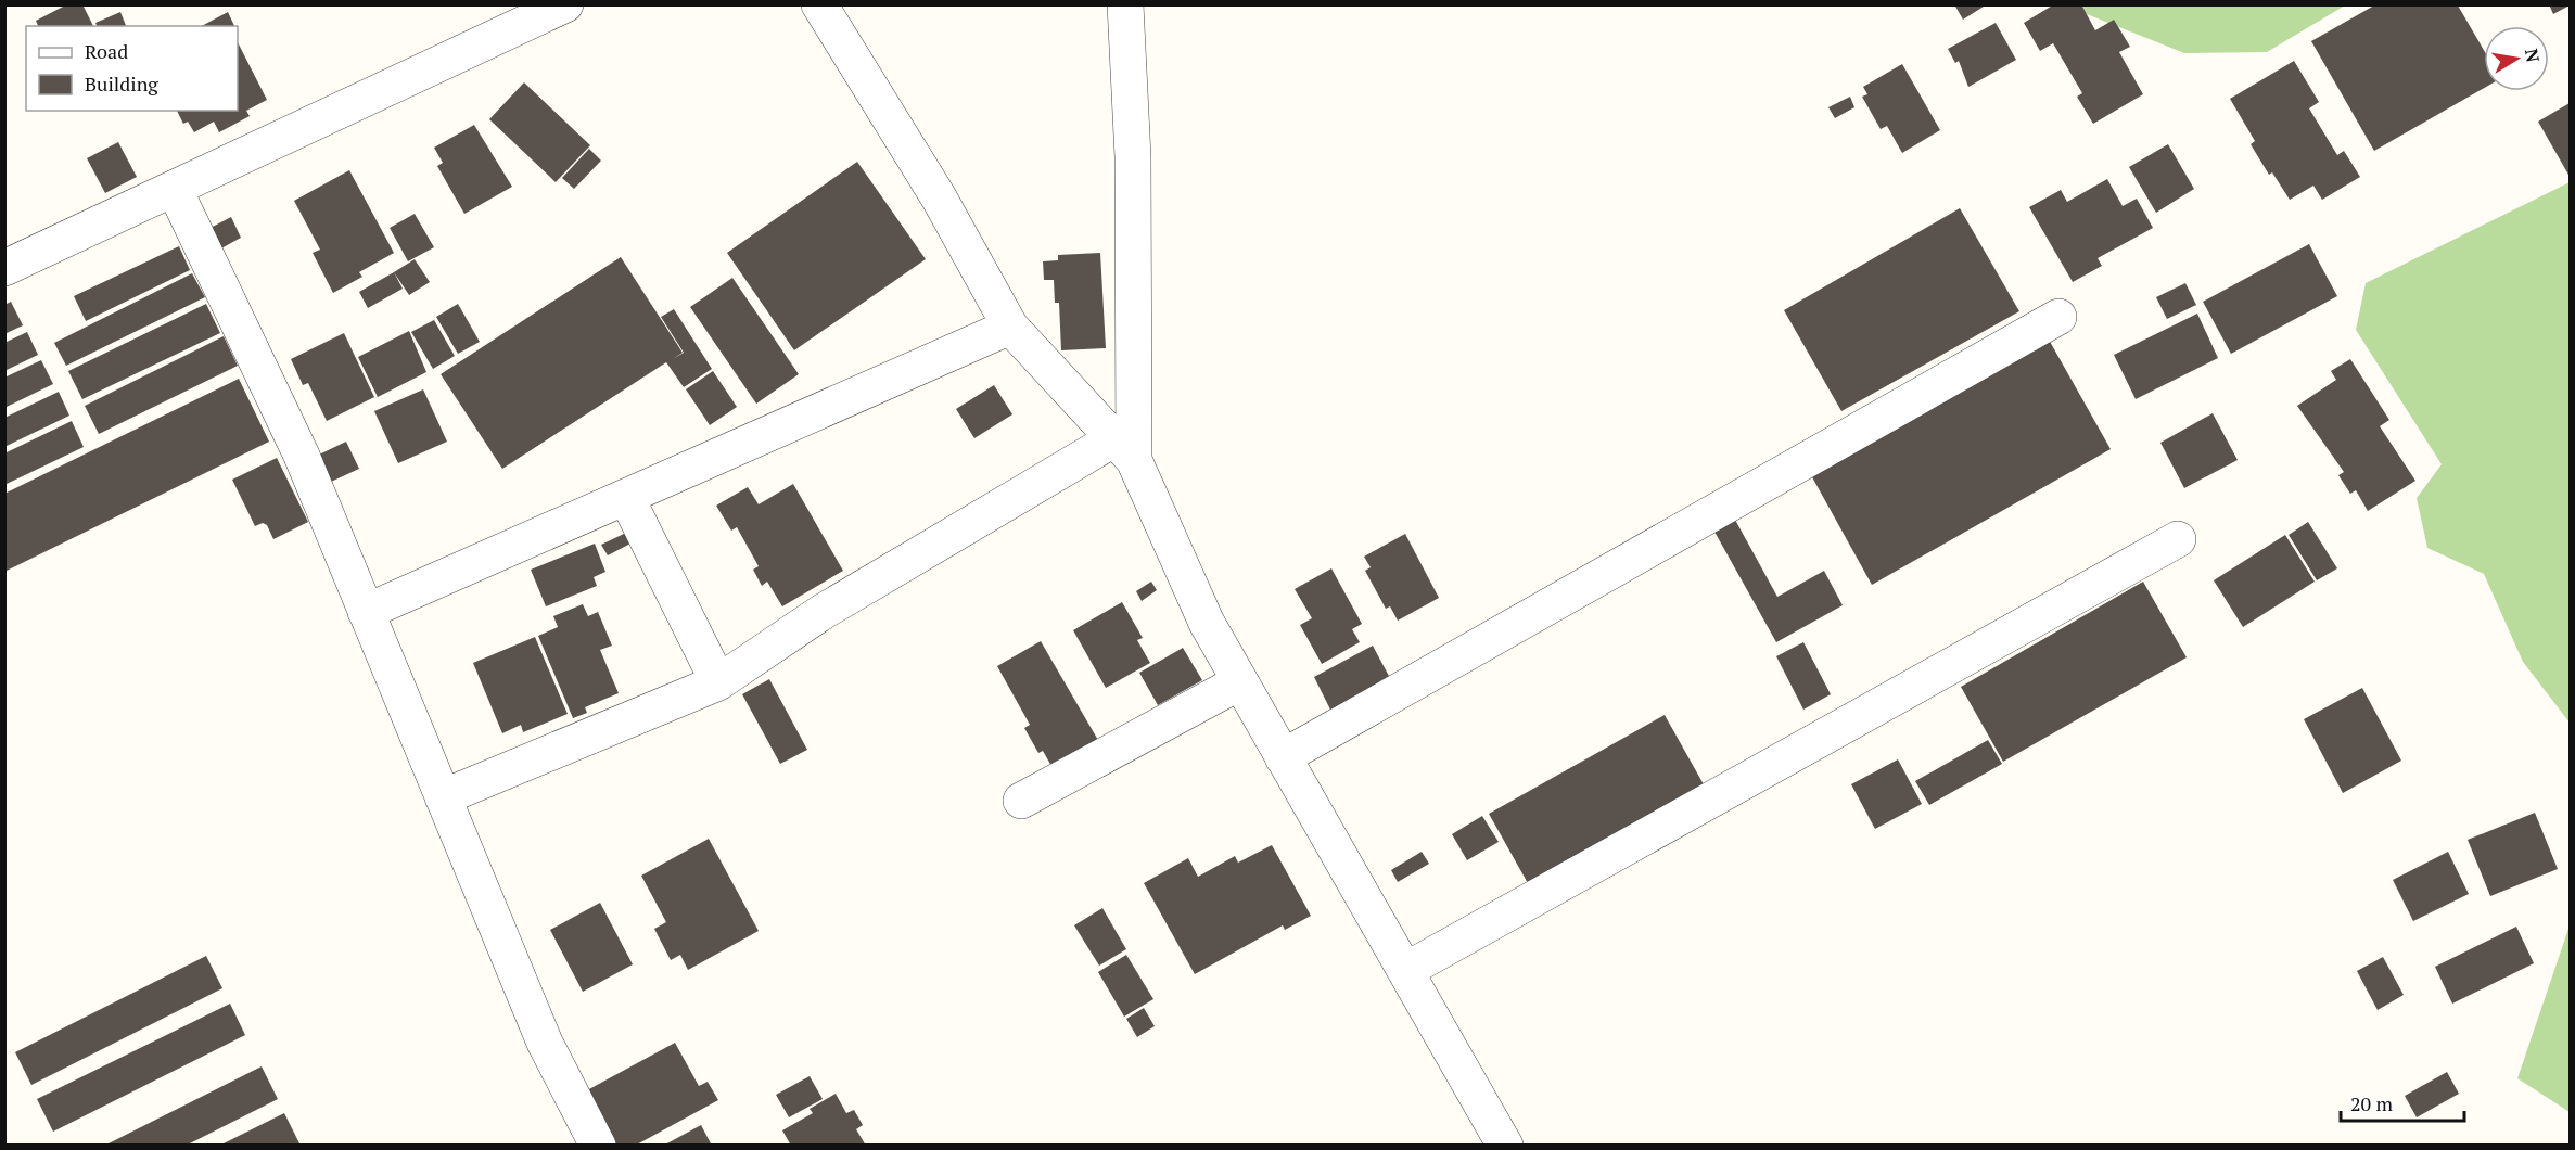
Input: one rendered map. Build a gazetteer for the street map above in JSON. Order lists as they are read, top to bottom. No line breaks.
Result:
{"legend":["Road","Building"],"scale_bar":"20 m","north":"right"}
